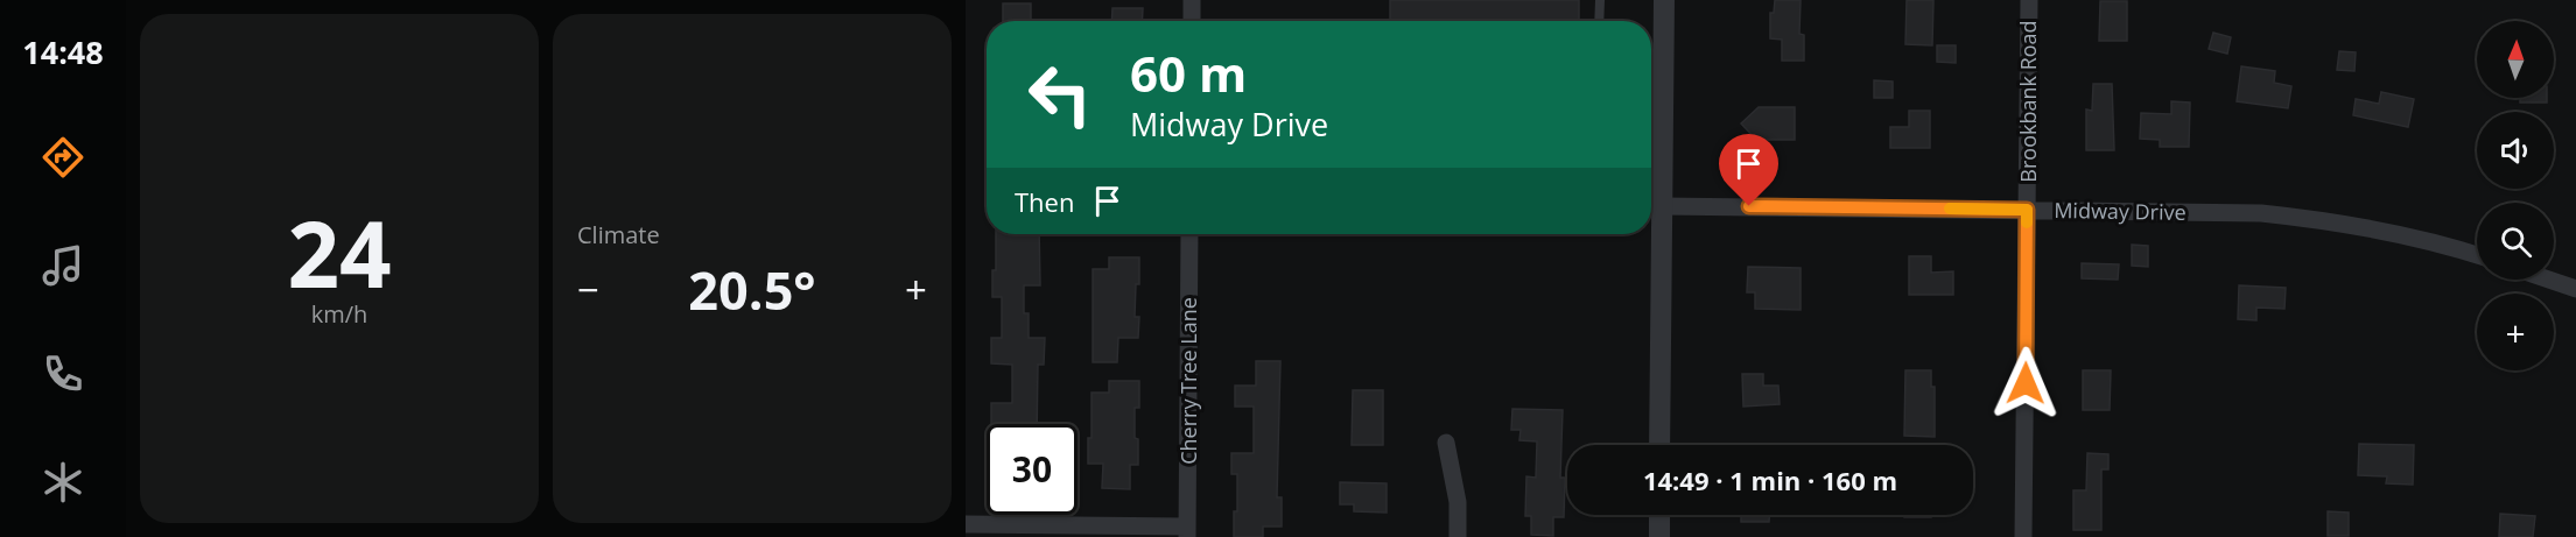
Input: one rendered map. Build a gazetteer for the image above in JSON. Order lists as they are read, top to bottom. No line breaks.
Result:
{"streets":{"street":["Brookbank Road","Midway Drive","Cherry Tree Lane"]},"crossings":[["Brookbank Road","Midway Drive"]],"north":"top","page":{"tabs":"14:48","tile":[["24","km/h"],"Climate"],"map_buttons":"+","turn":["60 m","Midway Drive"],"then":"Then","heat":["−","20.5°","+"],"limit":"30","trip":"14:49 · 1 min · 160 m"}}
